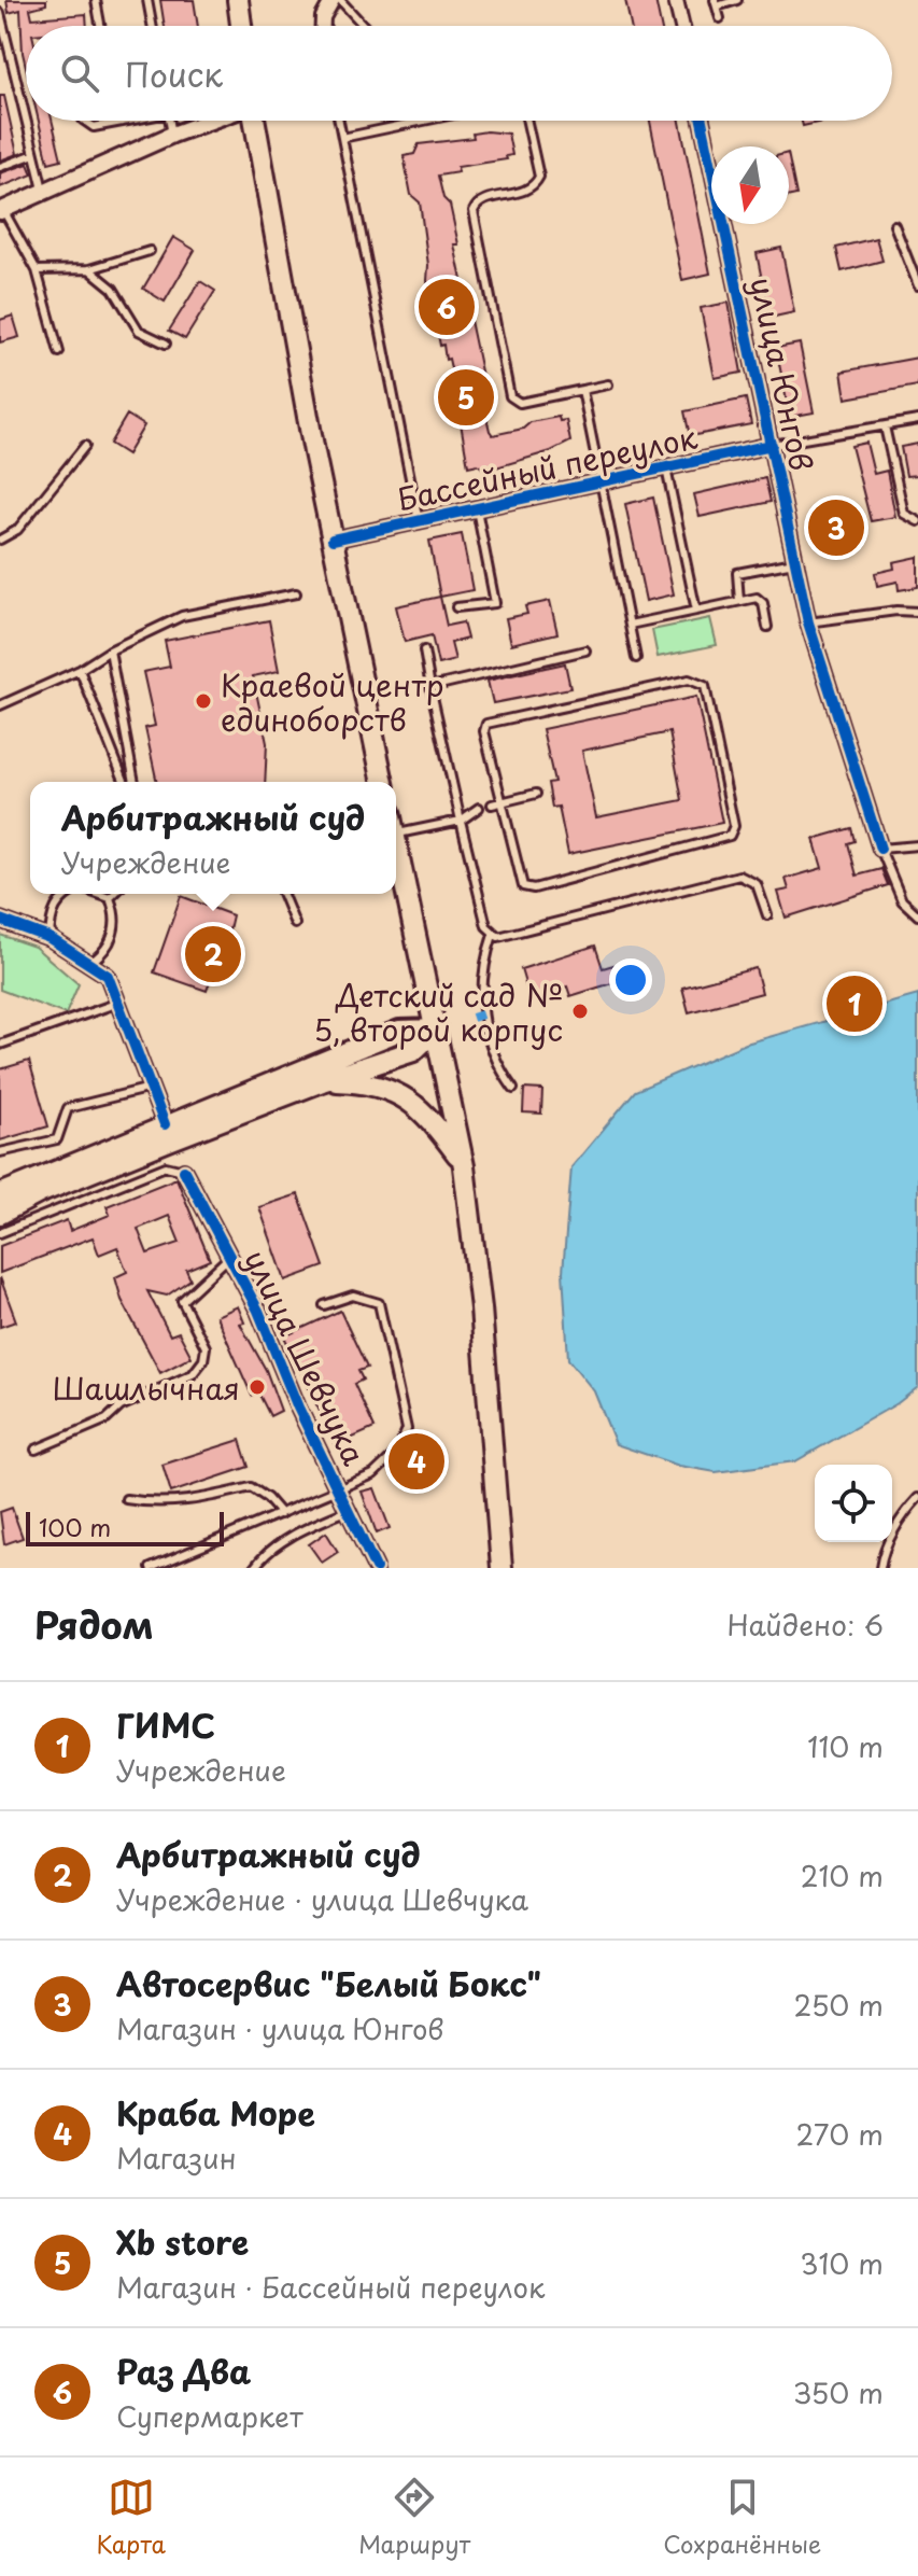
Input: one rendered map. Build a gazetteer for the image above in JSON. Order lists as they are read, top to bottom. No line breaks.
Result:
{"streets":{"street":["улица Юнгов","Бассейный переулок","улица Шевчука"]},"crossings":[["улица Юнгов","Бассейный переулок"]],"places":["Краевой центр единоборств","Детский сад № 5, второй корпус","Шашлычная"],"scale_bar":"100 m","north":"bottom","page":{"search":"Поиск","pins":["6","5","3","2","1","4"],"popup":["Арбитражный суд","Учреждение"],"scale":"100 m","heading":["Рядом","Найдено: 6"],"list":[{"mark":"1","name":"ГИМС","note":"Учреждение","value":"110 m"},{"mark":"2","name":"Арбитражный суд","note":"Учреждение · улица Шевчука","value":"210 m"},{"mark":"3","name":"Автосервис \"Белый Бокс\"","note":"Магазин · улица Юнгов","value":"250 m"},{"mark":"4","name":"Краба Море","note":"Магазин","value":"270 m"},{"mark":"5","name":"Xb store","note":"Магазин · Бассейный переулок","value":"310 m"},{"mark":"6","name":"Раз Два","note":"Супермаркет","value":"350 m"}],"nav":["Карта","Маршрут","Сохранённые"]}}
